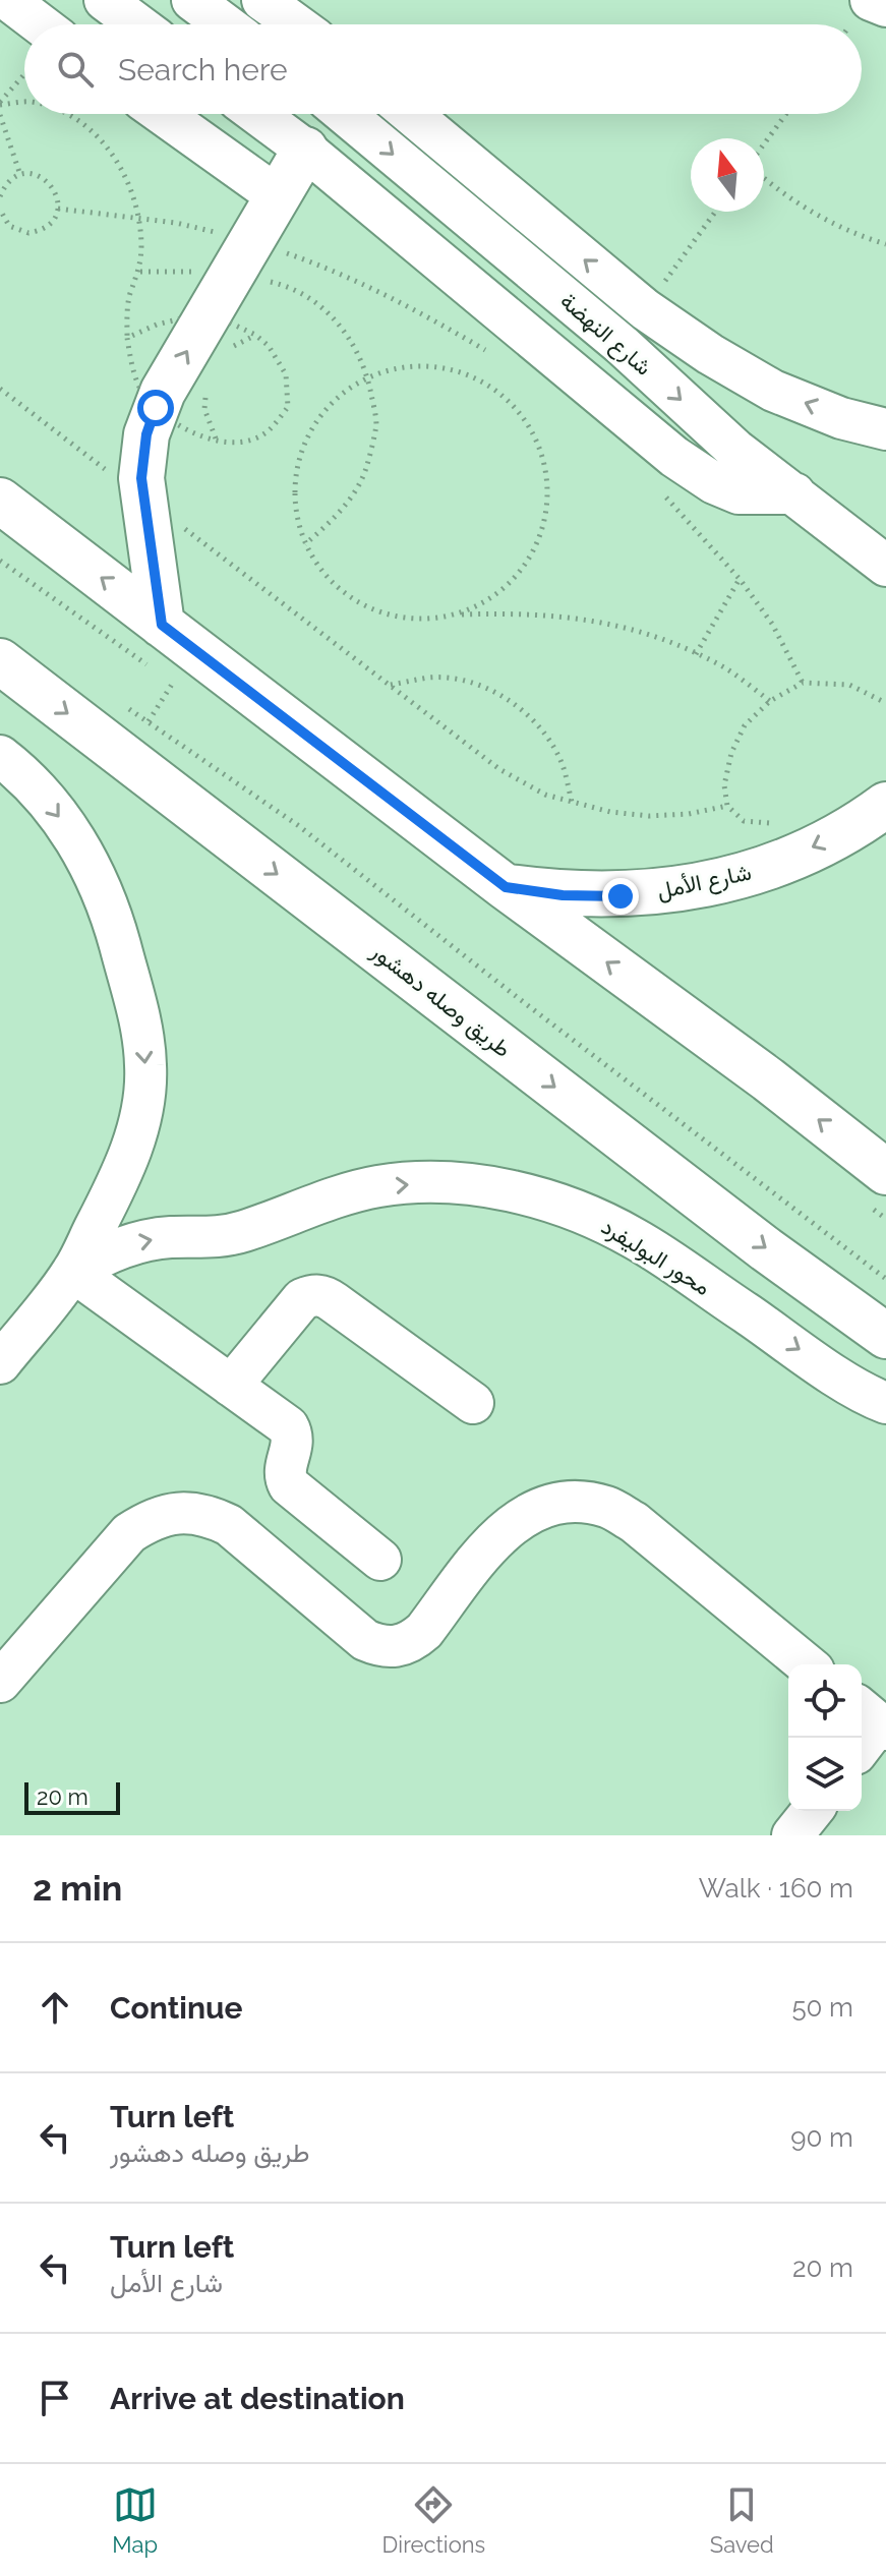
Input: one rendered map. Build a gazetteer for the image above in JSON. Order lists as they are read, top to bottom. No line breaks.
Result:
{"streets":{"main road":["شارع الأمل","طريق وصله دهشور"],"street":["شارع النهضة","محور البوليفرد"]},"one_way":["شارع الأمل"],"scale_bar":"20 m","north":"top","page":{"search":"Search here","scale":"20 m","heading":["2 min","Walk · 160 m"],"list":[["Continue","50 m"],["Turn left","طريق وصله دهشور","90 m"],["Turn left","شارع الأمل","20 m"],"Arrive at destination"],"nav":["Map","Directions","Saved"]}}
